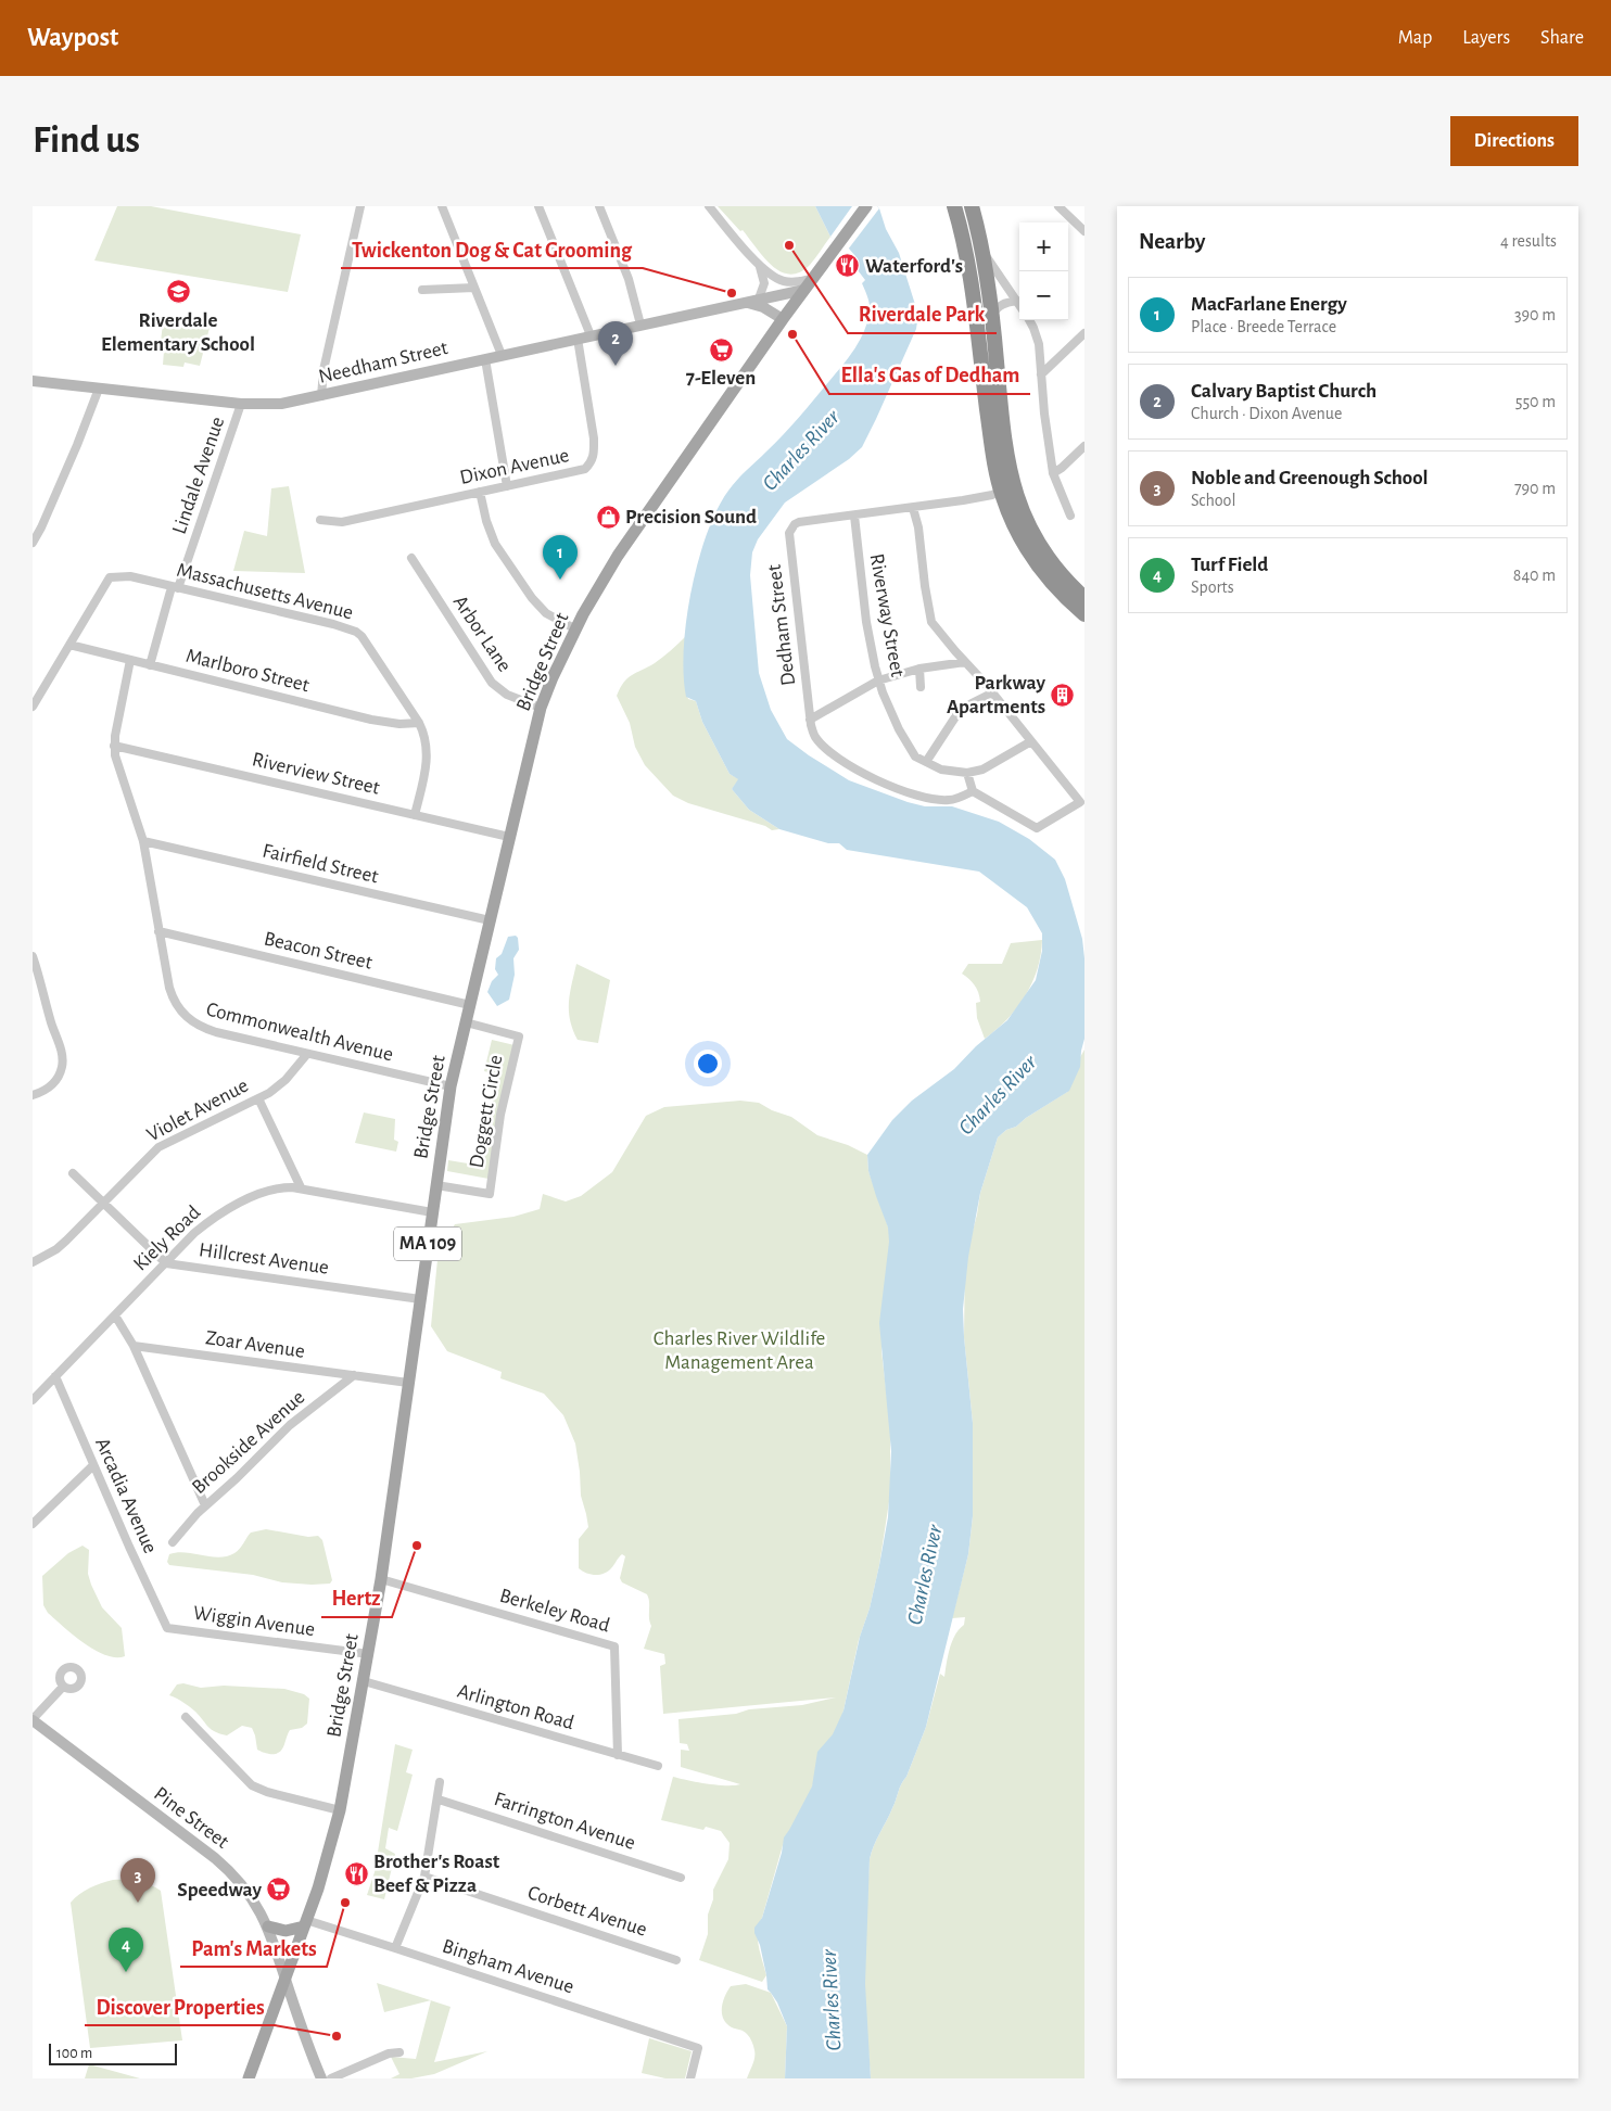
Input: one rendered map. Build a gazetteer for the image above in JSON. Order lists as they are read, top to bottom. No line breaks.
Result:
{"streets":{"main road":["Needham Street","Bridge Street","MA 109","Pine Street"],"street":["Dixon Avenue","Lindale Avenue","Massachusetts Avenue","Riverway Street","Dedham Street","Arbor Lane","Marlboro Street","Riverview Street","Fairfield Street","Beacon Street","Commonwealth Avenue","Violet Avenue","Doggett Circle","Kiely Road","Hillcrest Avenue","Zoar Avenue","Brookside Avenue","Arcadia Avenue","Berkeley Road","Wiggin Avenue","Arlington Road","Farrington Avenue","Corbett Avenue","Bingham Avenue"]},"crossings":[["Needham Street","Dixon Avenue"],["Needham Street","Lindale Avenue"],["Needham Street","Bridge Street"],["Lindale Avenue","Massachusetts Avenue"],["Lindale Avenue","Marlboro Street"],["Massachusetts Avenue","Marlboro Street"],["Massachusetts Avenue","Riverview Street"],["Riverway Street","Dedham Street"],["Arbor Lane","Bridge Street"],["Bridge Street","Riverview Street"],["Bridge Street","Fairfield Street"],["Bridge Street","Beacon Street"],["Bridge Street","Commonwealth Avenue"],["Bridge Street","Doggett Circle"],["Bridge Street","Kiely Road"],["Bridge Street","Hillcrest Avenue"],["Bridge Street","Zoar Avenue"],["Bridge Street","Berkeley Road"],["Bridge Street","Wiggin Avenue"],["Bridge Street","Arlington Road"],["Bridge Street","Pine Street"],["Bridge Street","Bingham Avenue"],["Marlboro Street","Commonwealth Avenue"],["Riverview Street","Commonwealth Avenue"],["Fairfield Street","Commonwealth Avenue"],["Beacon Street","Commonwealth Avenue"],["Commonwealth Avenue","Violet Avenue"],["Kiely Road","Hillcrest Avenue"],["Kiely Road","Arcadia Avenue"],["Zoar Avenue","Brookside Avenue"],["Arcadia Avenue","Wiggin Avenue"],["Berkeley Road","Arlington Road"]],"water":["Charles River"],"parks":["Charles River Wildlife Management Area"],"places":{"other":["Riverdale Park","Twickenton Dog & Cat Grooming","Ella's Gas of Dedham","Hertz","Pam's Markets","Discover Properties"],"restaurant":["Waterford's","Brother's Roast Beef & Pizza"],"school or university":["Riverdale Elementary School"],"supermarket":["7-Eleven","Speedway"],"shop":["Precision Sound"],"building":["Parkway Apartments"]},"scale_bar":"100 m","page":{"header":"Waypost","nav":["Map","Layers","Share"],"buttons":"Directions","title":"Find us","heading":["Nearby","4 results"],"map_buttons":["+","−"],"list":[{"mark":"1","name":"MacFarlane Energy","note":"Place · Breede Terrace","value":"390 m"},{"mark":"2","name":"Calvary Baptist Church","note":"Church · Dixon Avenue","value":"550 m"},{"mark":"3","name":"Noble and Greenough School","note":"School","value":"790 m"},{"mark":"4","name":"Turf Field","note":"Sports","value":"840 m"}],"pins":["2","1","3","4"],"scale":"100 m"}}
